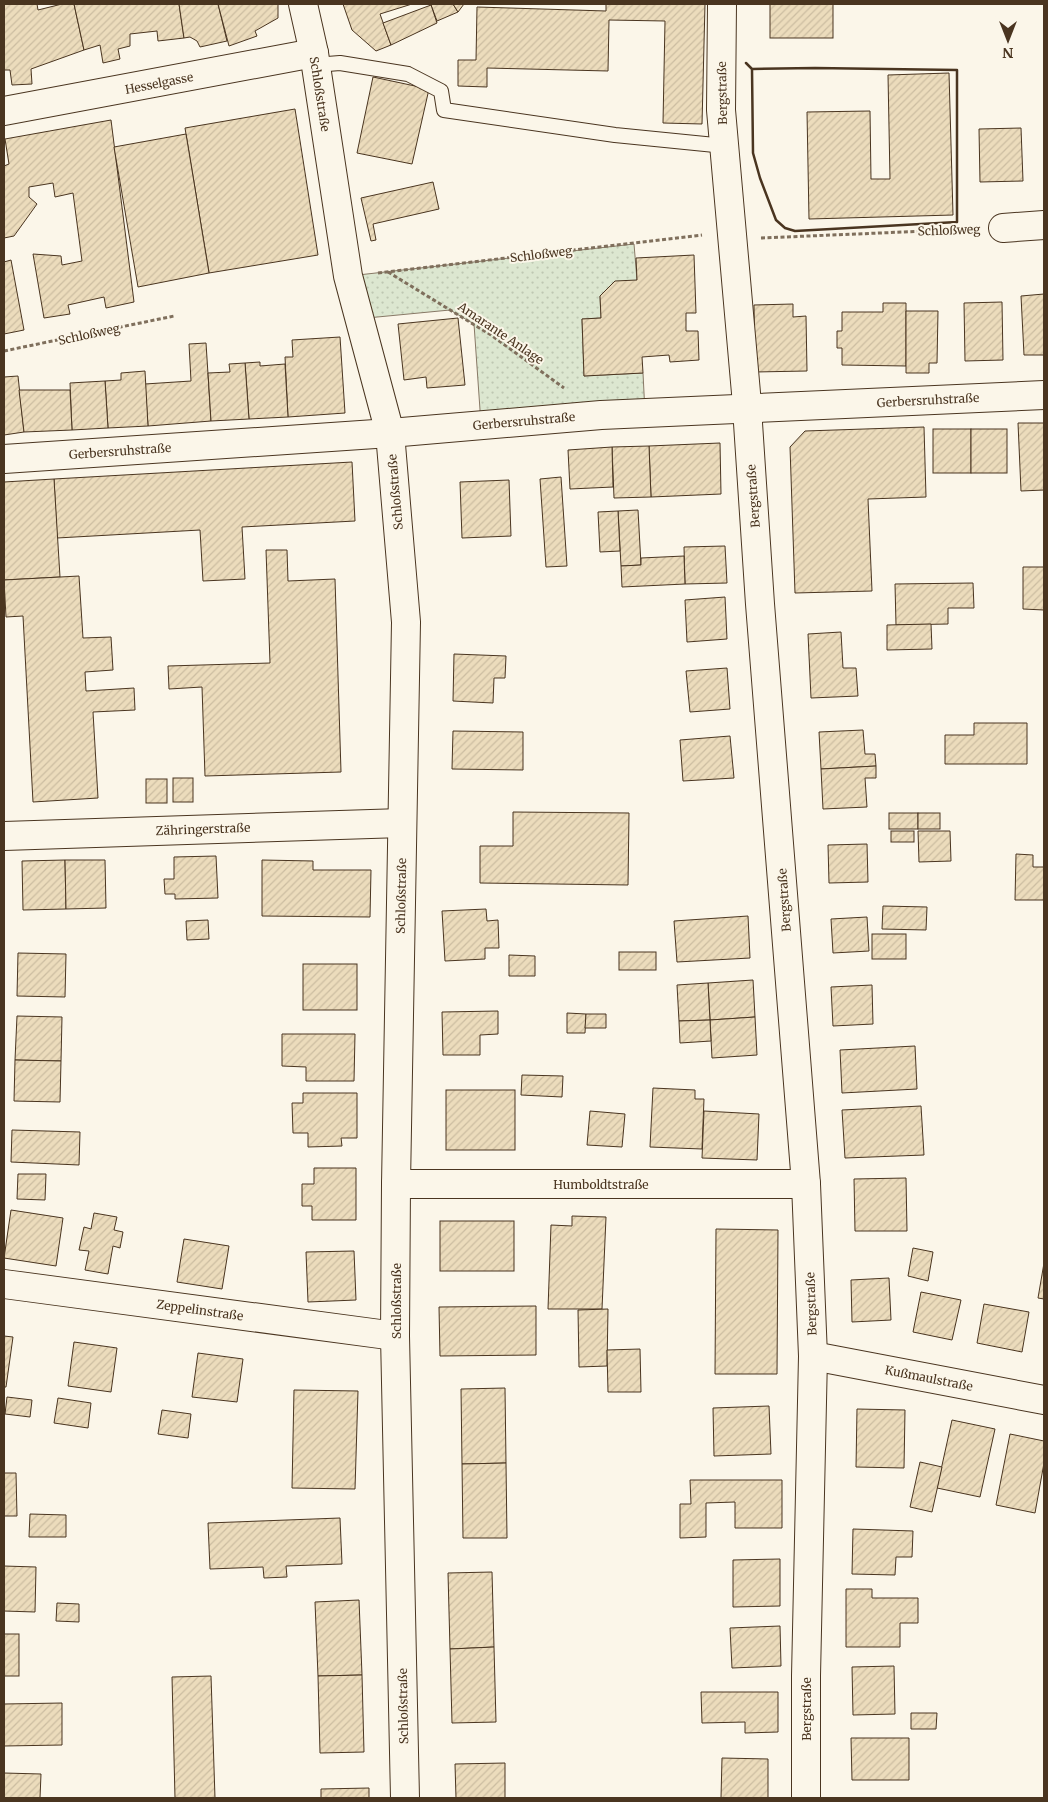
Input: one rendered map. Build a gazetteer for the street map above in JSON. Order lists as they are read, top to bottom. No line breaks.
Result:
{"streets":{"street":["Hesselgasse","Bergstraße","Schloßstraße","Gerbersruhstraße","Zähringerstraße","Humboldtstraße","Zeppelinstraße","Kußmaulstraße"],"path":["Schloßweg","Amarante Anlage"]},"crossings":[["Hesselgasse","Schloßstraße"],["Bergstraße","Schloßweg"],["Bergstraße","Gerbersruhstraße"],["Bergstraße","Humboldtstraße"],["Bergstraße","Kußmaulstraße"],["Schloßstraße","Schloßweg"],["Schloßstraße","Gerbersruhstraße"],["Schloßstraße","Zähringerstraße"],["Schloßstraße","Humboldtstraße"],["Schloßstraße","Zeppelinstraße"],["Schloßweg","Amarante Anlage"],["Amarante Anlage","Gerbersruhstraße"]],"north":"bottom"}
